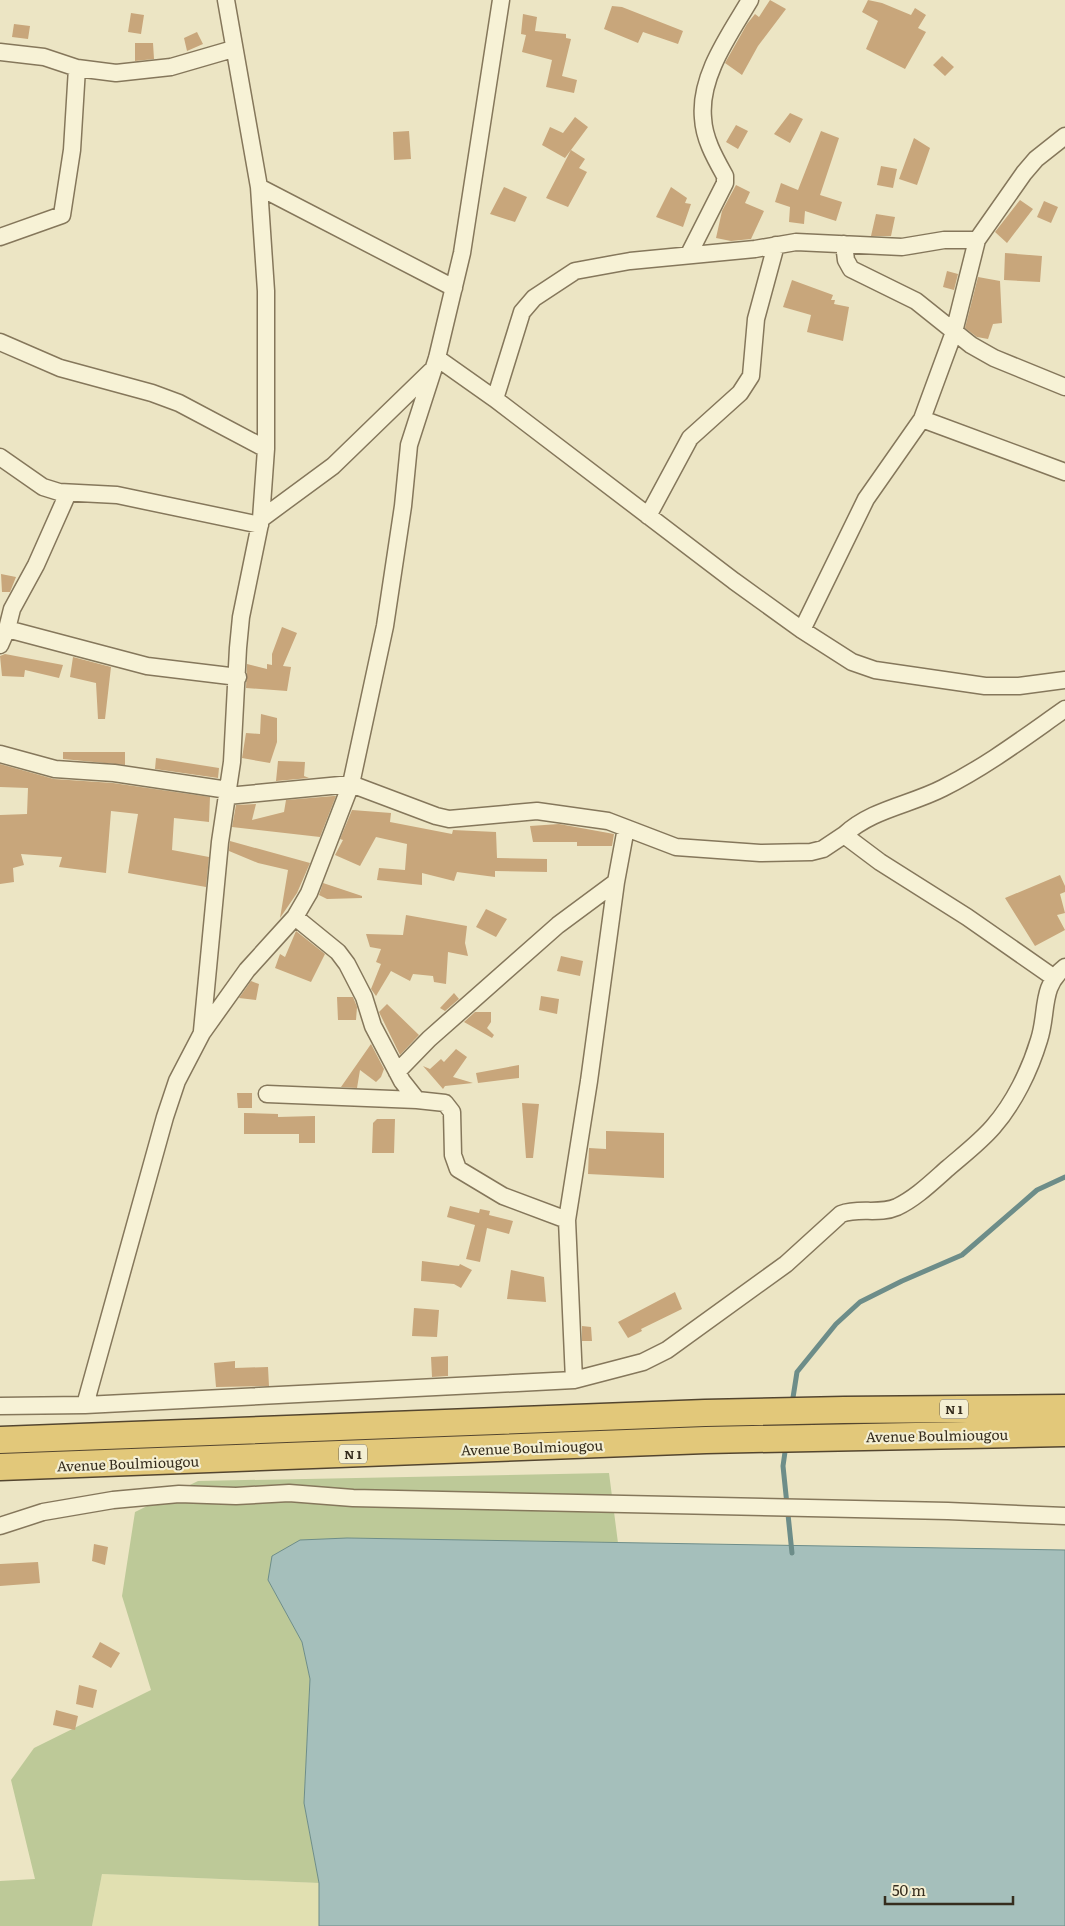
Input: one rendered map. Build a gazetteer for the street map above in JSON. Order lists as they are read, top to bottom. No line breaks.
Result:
{"streets":{"highway":["N 1","Avenue Boulmiougou"]},"scale_bar":"50 m"}
